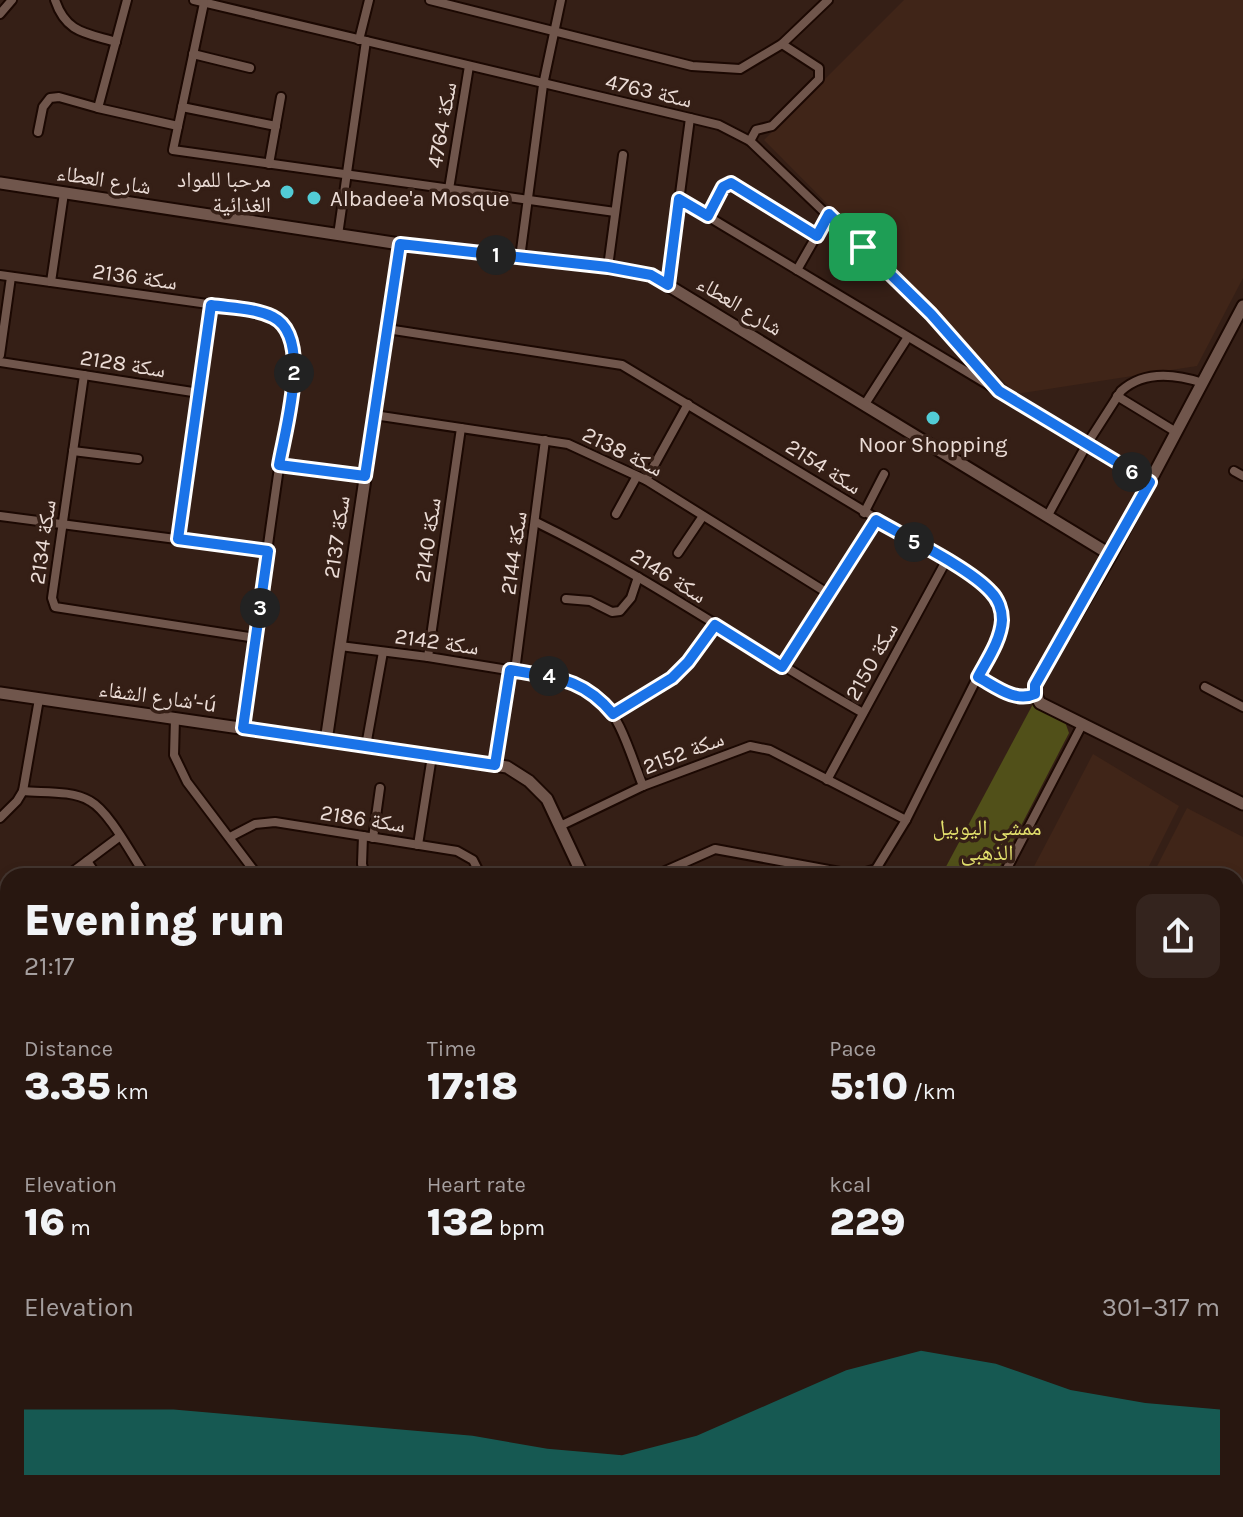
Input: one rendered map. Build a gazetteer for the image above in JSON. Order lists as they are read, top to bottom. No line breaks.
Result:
{"streets":{"street":["سكة 4763","سكة 4764","شارع العطاء","سكة 2136","سكة 2128","سكة 2138","سكة 2154","سكة 2137","سكة 2140","سكة 2134","سكة 2144","سكة 2146","سكة 2142","سكة 2150","شارع الشفاء'-ú","سكة 2152","سكة 2186"]},"crossings":[["سكة 4763","سكة 4764"],["شارع العطاء","سكة 2137"],["سكة 2136","سكة 2134"],["سكة 2136","شارع الشفاء'-ú"],["سكة 2128","سكة 2134"],["سكة 2138","سكة 2137"],["سكة 2138","سكة 2140"],["سكة 2138","سكة 2144"],["سكة 2154","سكة 2137"],["سكة 2154","سكة 2150"],["سكة 2154","سكة 2152"],["سكة 2137","سكة 2142"],["سكة 2137","شارع الشفاء'-ú"],["سكة 2140","سكة 2142"],["سكة 2144","سكة 2146"],["سكة 2144","سكة 2142"],["سكة 2144","شارع الشفاء'-ú"],["سكة 2146","سكة 2150"],["سكة 2142","سكة 2152"],["سكة 2150","سكة 2152"],["شارع الشفاء'-ú","سكة 2152"]],"parks":["ممشى اليوبيل الذهبي"],"places":["مرحبا للمواد الغذائية","Albadee'a Mosque","Noor Shopping"],"page":{"pins":["1","2","6","5","3","4"],"heading":["Evening run","21:17"],"stats":[["Distance","3.35 km"],["Time","17:18"],["Pace","5:10 /km"],["Elevation","16 m"],["Heart rate","132 bpm"],["kcal","229"]],"chart":["Elevation","301–317 m"]}}
